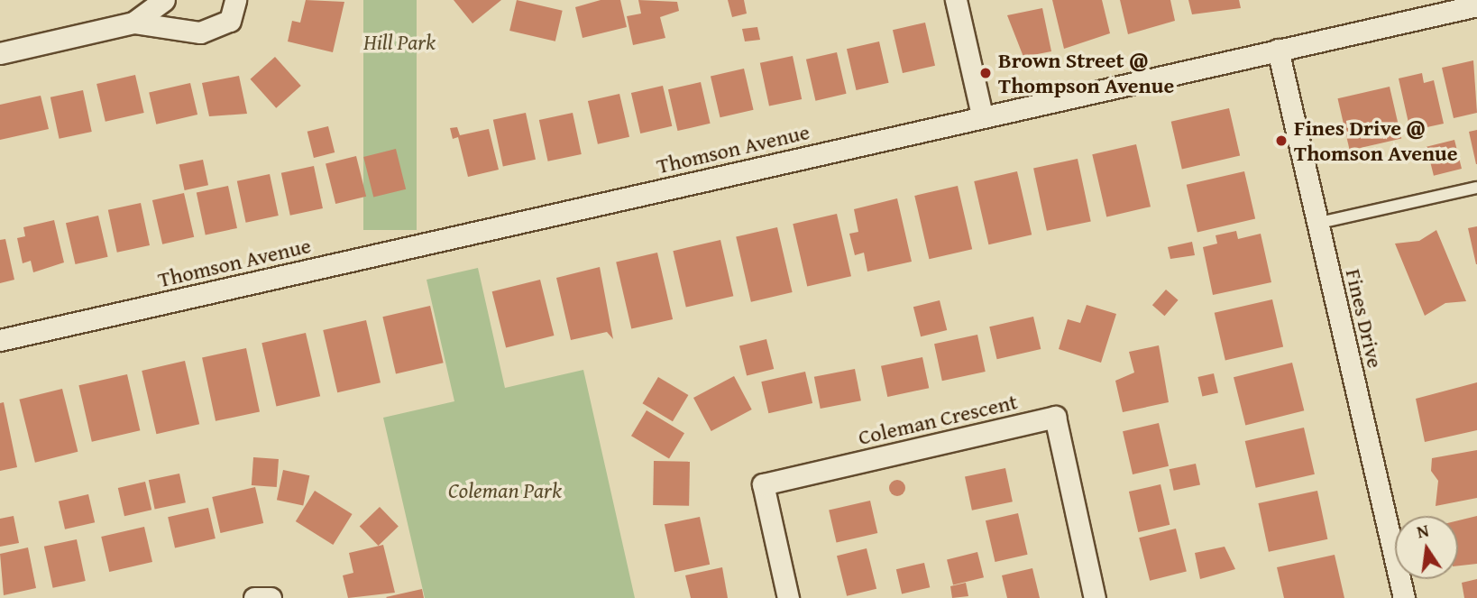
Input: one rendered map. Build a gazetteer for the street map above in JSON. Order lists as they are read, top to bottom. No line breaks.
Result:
{"streets":{"street":["Thomson Avenue","Fines Drive","Coleman Crescent"]},"crossings":[["Thomson Avenue","Fines Drive"]],"parks":["Hill Park","Coleman Park"],"places":["Brown Street @ Thompson Avenue","Fines Drive @ Thomson Avenue"],"north":"top"}
